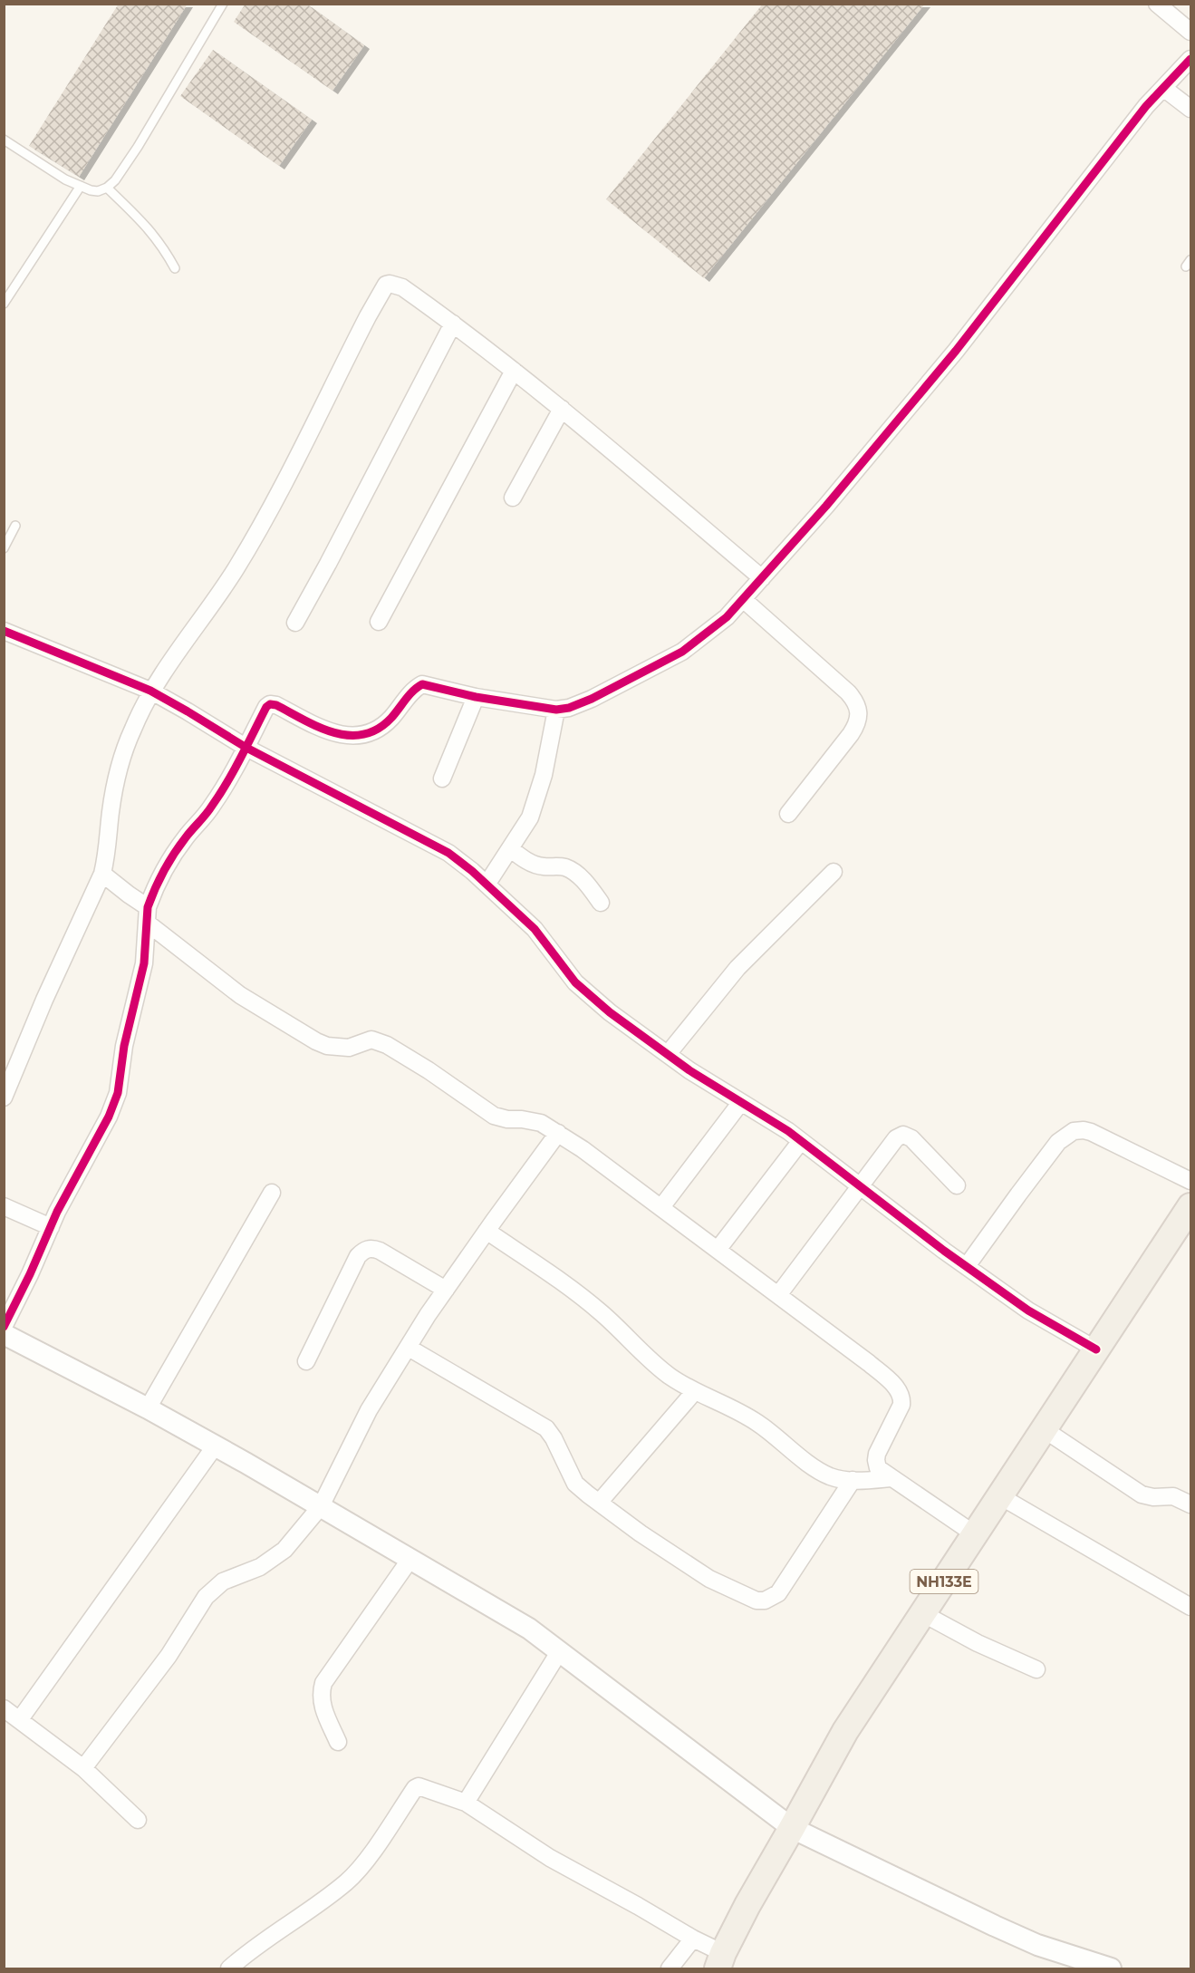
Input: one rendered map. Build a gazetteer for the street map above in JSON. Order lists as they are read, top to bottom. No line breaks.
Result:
{"streets":{"main road":["NH133E"]}}
